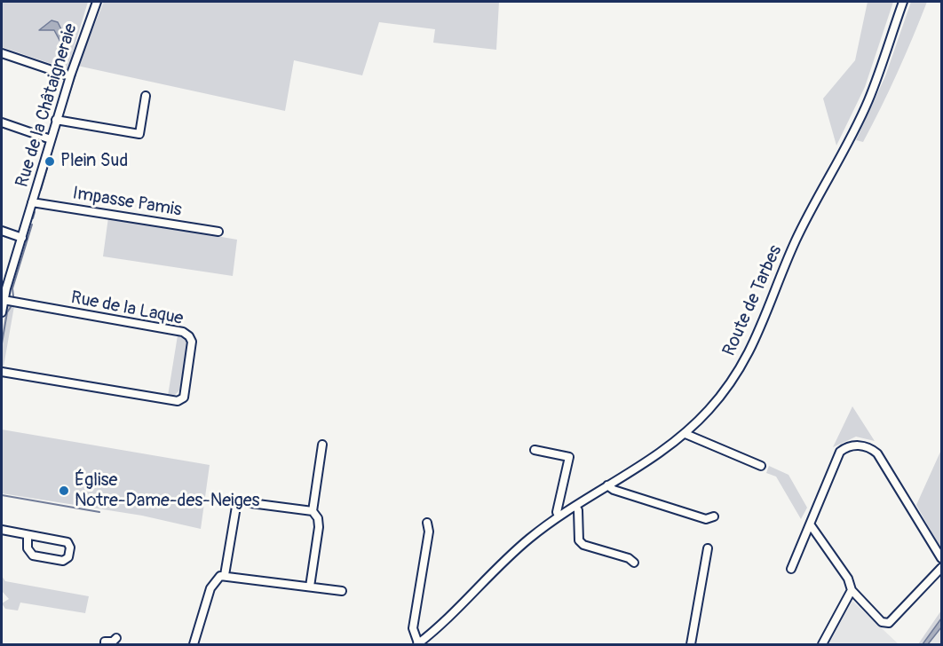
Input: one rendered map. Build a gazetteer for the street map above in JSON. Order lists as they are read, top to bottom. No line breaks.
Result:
{"streets":{"street":["Rue de la Châtaigneraie","Impasse Pamis","Route de Tarbes","Rue de la Laque"]},"crossings":[["Rue de la Châtaigneraie","Impasse Pamis"],["Rue de la Châtaigneraie","Rue de la Laque"]],"places":["Plein Sud","Église Notre-Dame-des-Neiges"]}
